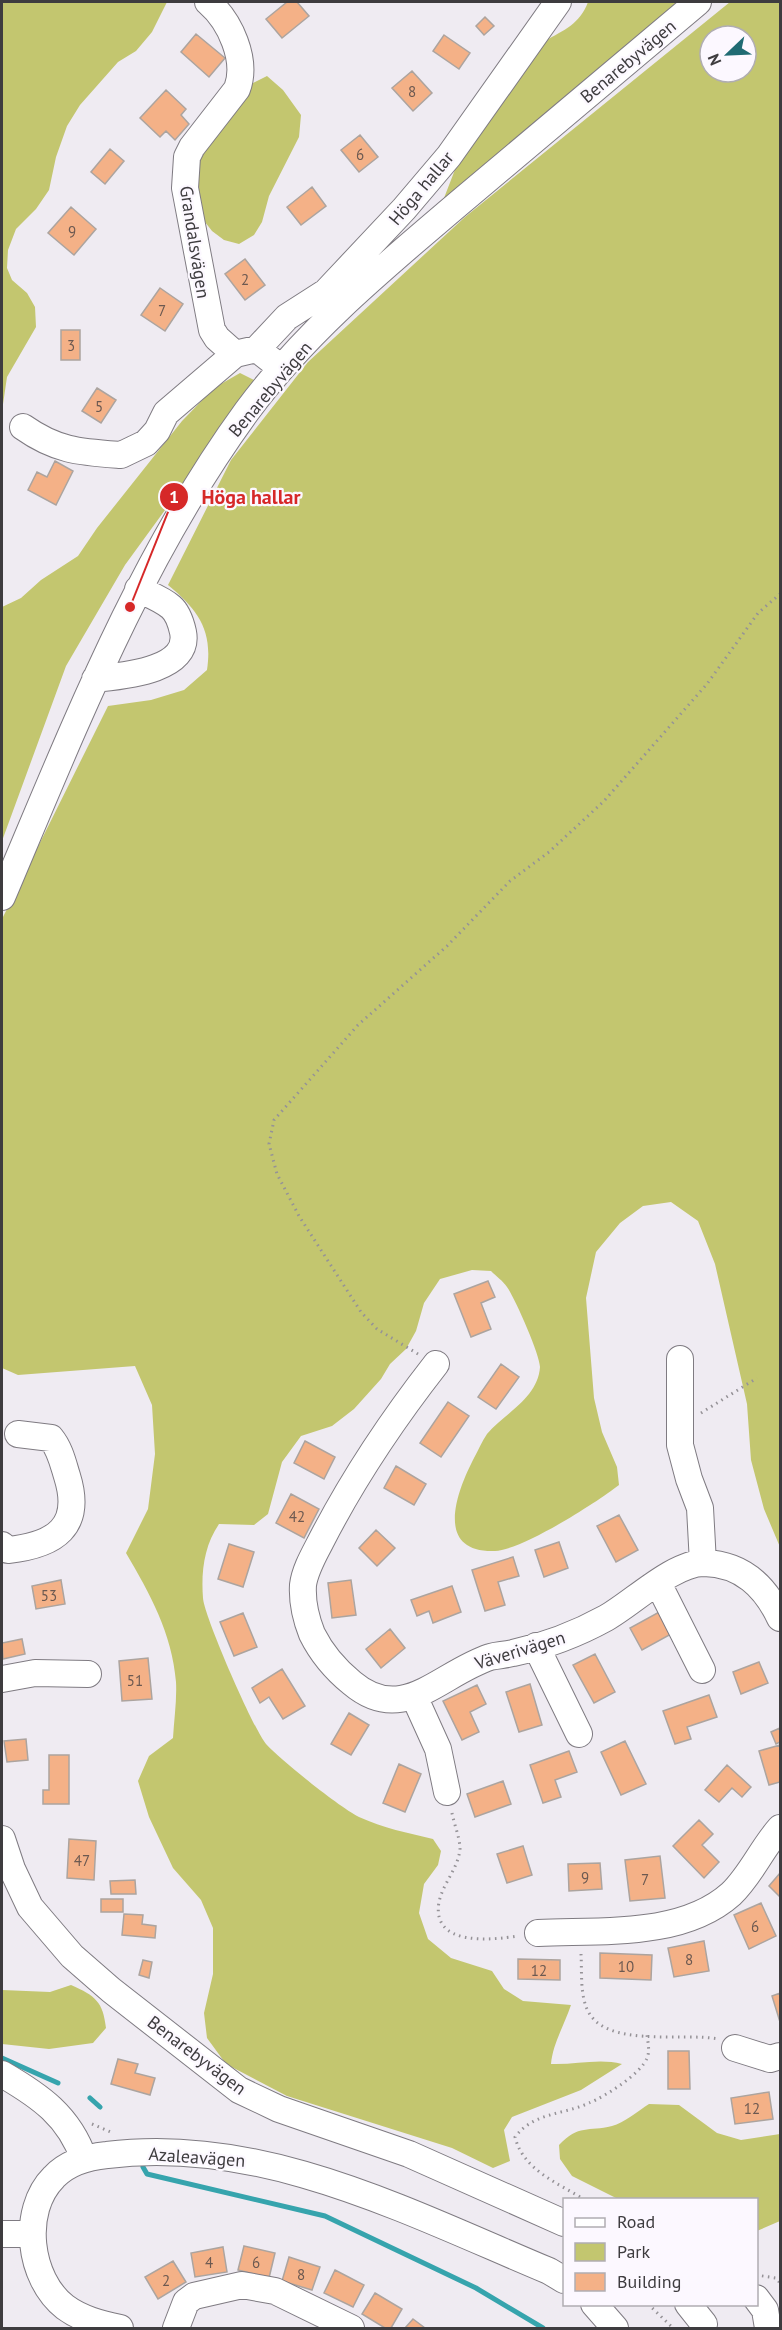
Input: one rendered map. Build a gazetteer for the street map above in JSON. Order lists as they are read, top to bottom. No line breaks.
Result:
{"streets":{"street":["Benarebyvägen","Höga hallar","Grandalsvägen","Väverivägen","Azaleavägen"]},"crossings":[["Benarebyvägen","Grandalsvägen"],["Höga hallar","Grandalsvägen"]],"places":["Höga hallar"],"house_numbers":["8","6","9","2","7","3","5","42","53","51","47","9","7","6","8","10","12","12","4","6","8","2"],"legend":["Road","Park","Building"],"north":"bottom left"}
